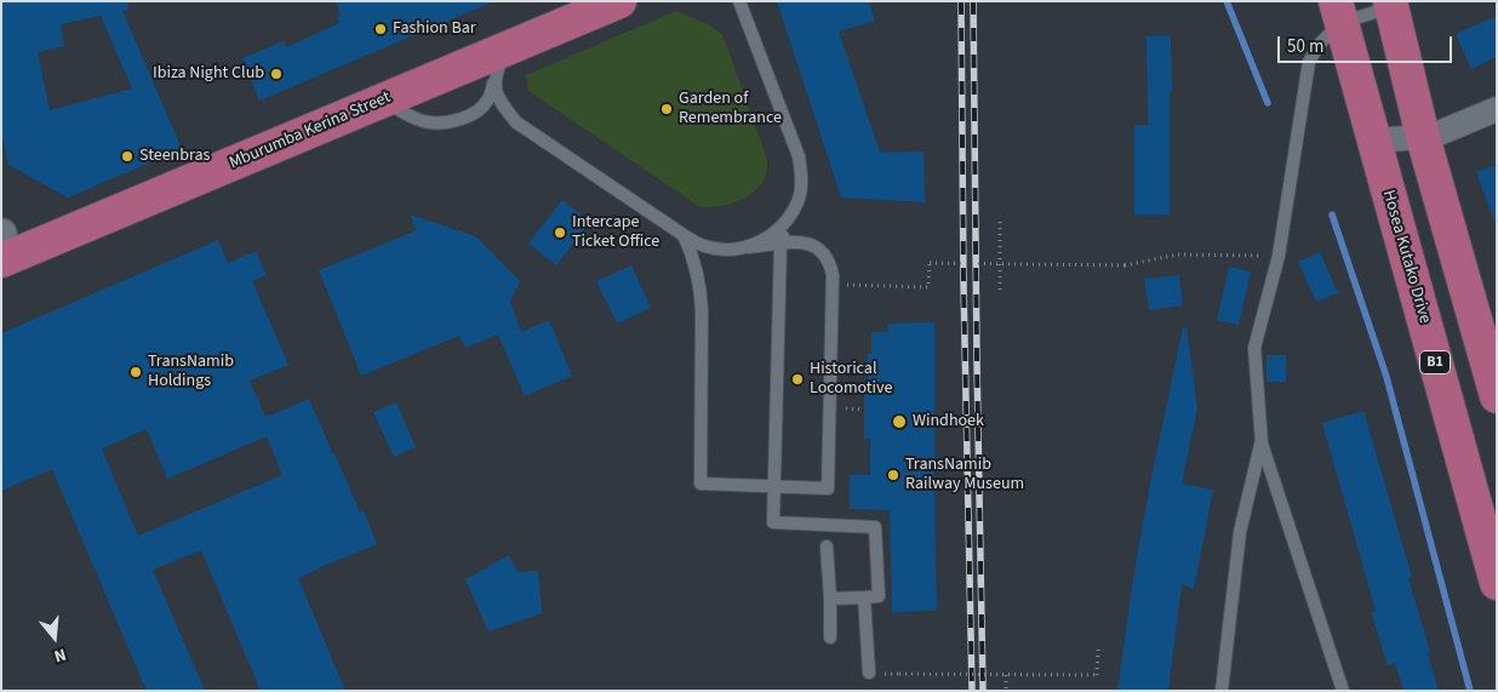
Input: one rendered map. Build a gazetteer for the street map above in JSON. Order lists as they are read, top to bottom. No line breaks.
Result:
{"streets":{"main road":["Mburumba Kerina Street","Hosea Kutako Drive","B1"]},"places":["Fashion Bar","Ibiza Night Club","Garden of Remembrance","Steenbras","Intercape Ticket Office","TransNamib Holdings","Historical Locomotive","Windhoek","TransNamib Railway Museum"],"scale_bar":"50 m","north":"bottom"}
